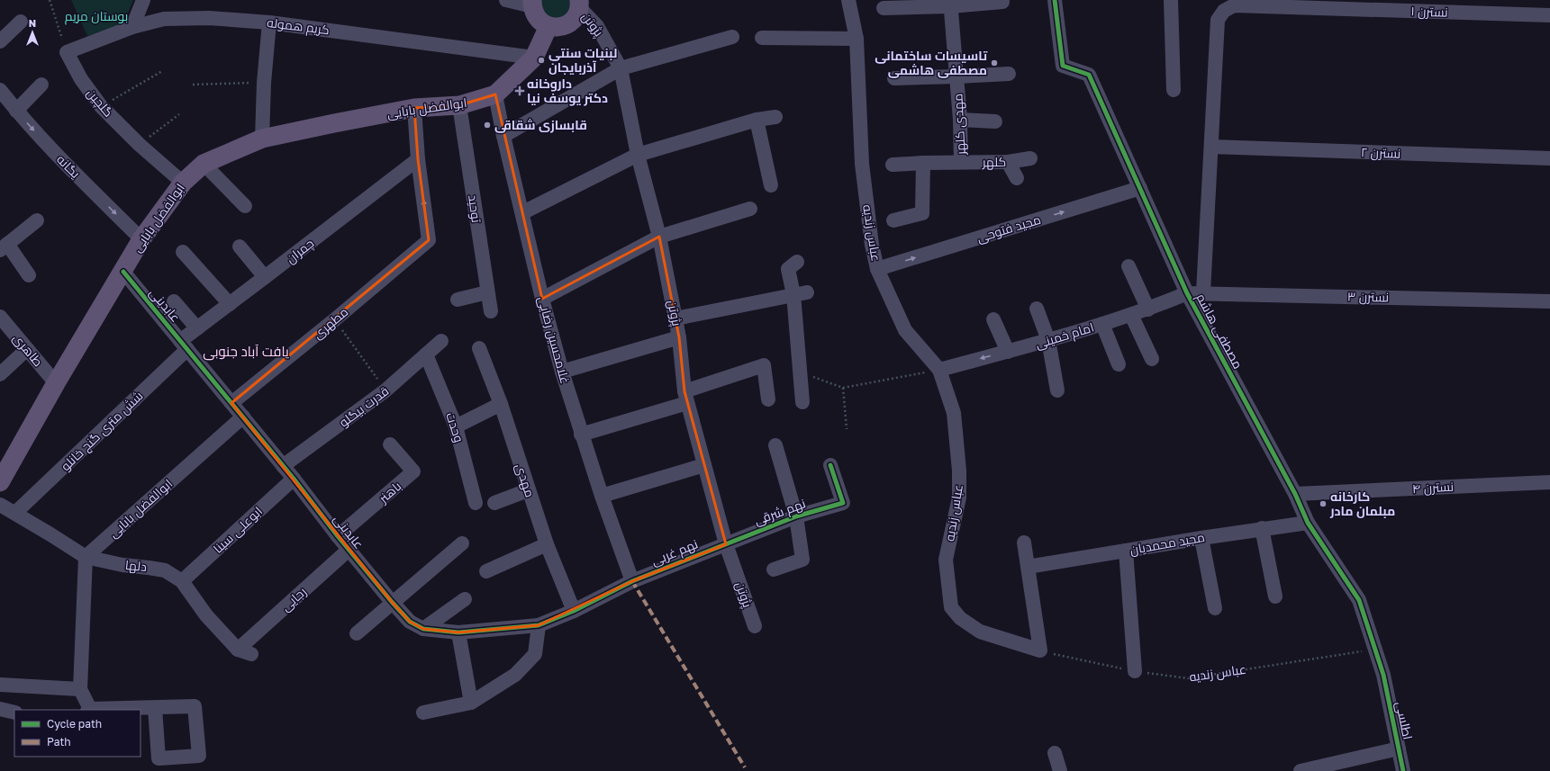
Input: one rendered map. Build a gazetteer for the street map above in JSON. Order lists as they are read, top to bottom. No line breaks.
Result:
{"streets":{"main road":["ابوالفضل بابایی"],"street":["نسترن ۱","پژوتن","کریم هموله","گلچین","مهدی کلهر","نسترن ۲","کلهر","یگانه","توحید","مجید فتوحی","عباس زندیه","چمران","نسترن ۳","عابدینی","مطهری","مصطفی هاشم","امام خمینی","غلامحسین رضایی","طاهری","قدرت بیگلو","وحدت","شش متری گنج خانلو","مهدی","نسترن ۴","باهنر","نهم شرقی","ابوعلی سینا","مجید محمدیان","نهم غربی","دلها","رجایی","اطلسی"]},"crossings":[["نسترن ۱","نسترن ۲"],["پژوتن","نهم شرقی"],["پژوتن","نهم غربی"],["کریم هموله","گلچین"],["کریم هموله","ابوالفضل بابایی"],["گلچین","ابوالفضل بابایی"],["ابوالفضل بابایی","یگانه"],["ابوالفضل بابایی","توحید"],["ابوالفضل بابایی","عابدینی"],["ابوالفضل بابایی","غلامحسین رضایی"],["ابوالفضل بابایی","طاهری"],["ابوالفضل بابایی","دلها"],["مهدی کلهر","کلهر"],["مجید فتوحی","عباس زندیه"],["مجید فتوحی","مصطفی هاشم"],["عباس زندیه","مصطفی هاشم"],["عباس زندیه","امام خمینی"],["چمران","عابدینی"],["چمران","مطهری"],["چمران","شش متری گنج خانلو"],["نسترن ۳","مصطفی هاشم"],["نسترن ۳","امام خمینی"],["عابدینی","مطهری"],["عابدینی","غلامحسین رضایی"],["عابدینی","قدرت بیگلو"],["عابدینی","شش متری گنج خانلو"],["عابدینی","مهدی"],["عابدینی","باهنر"],["عابدینی","ابوعلی سینا"],["عابدینی","نهم غربی"],["عابدینی","رجایی"],["مصطفی هاشم","امام خمینی"],["مصطفی هاشم","نسترن ۴"],["مصطفی هاشم","مجید محمدیان"],["مصطفی هاشم","اطلسی"],["غلامحسین رضایی","نهم غربی"],["قدرت بیگلو","وحدت"],["شش متری گنج خانلو","دلها"],["نهم شرقی","نهم غربی"],["ابوعلی سینا","دلها"],["دلها","رجایی"]],"one_way":["یگانه","مجید فتوحی","مطهری"],"districts":["یافت آباد جنوبی"],"parks":["بوستان مریم"],"places":{"other":["لبنیات سنتی آذربایجان","تاسیسات ساختمانی مصطفی هاشمی","قابسازی شقاقی","کارخانه مبلمان مادر"],"health":["داروخانه دکتر یوسف نیا"]},"legend":["Cycle path","Path"],"north":"top"}
